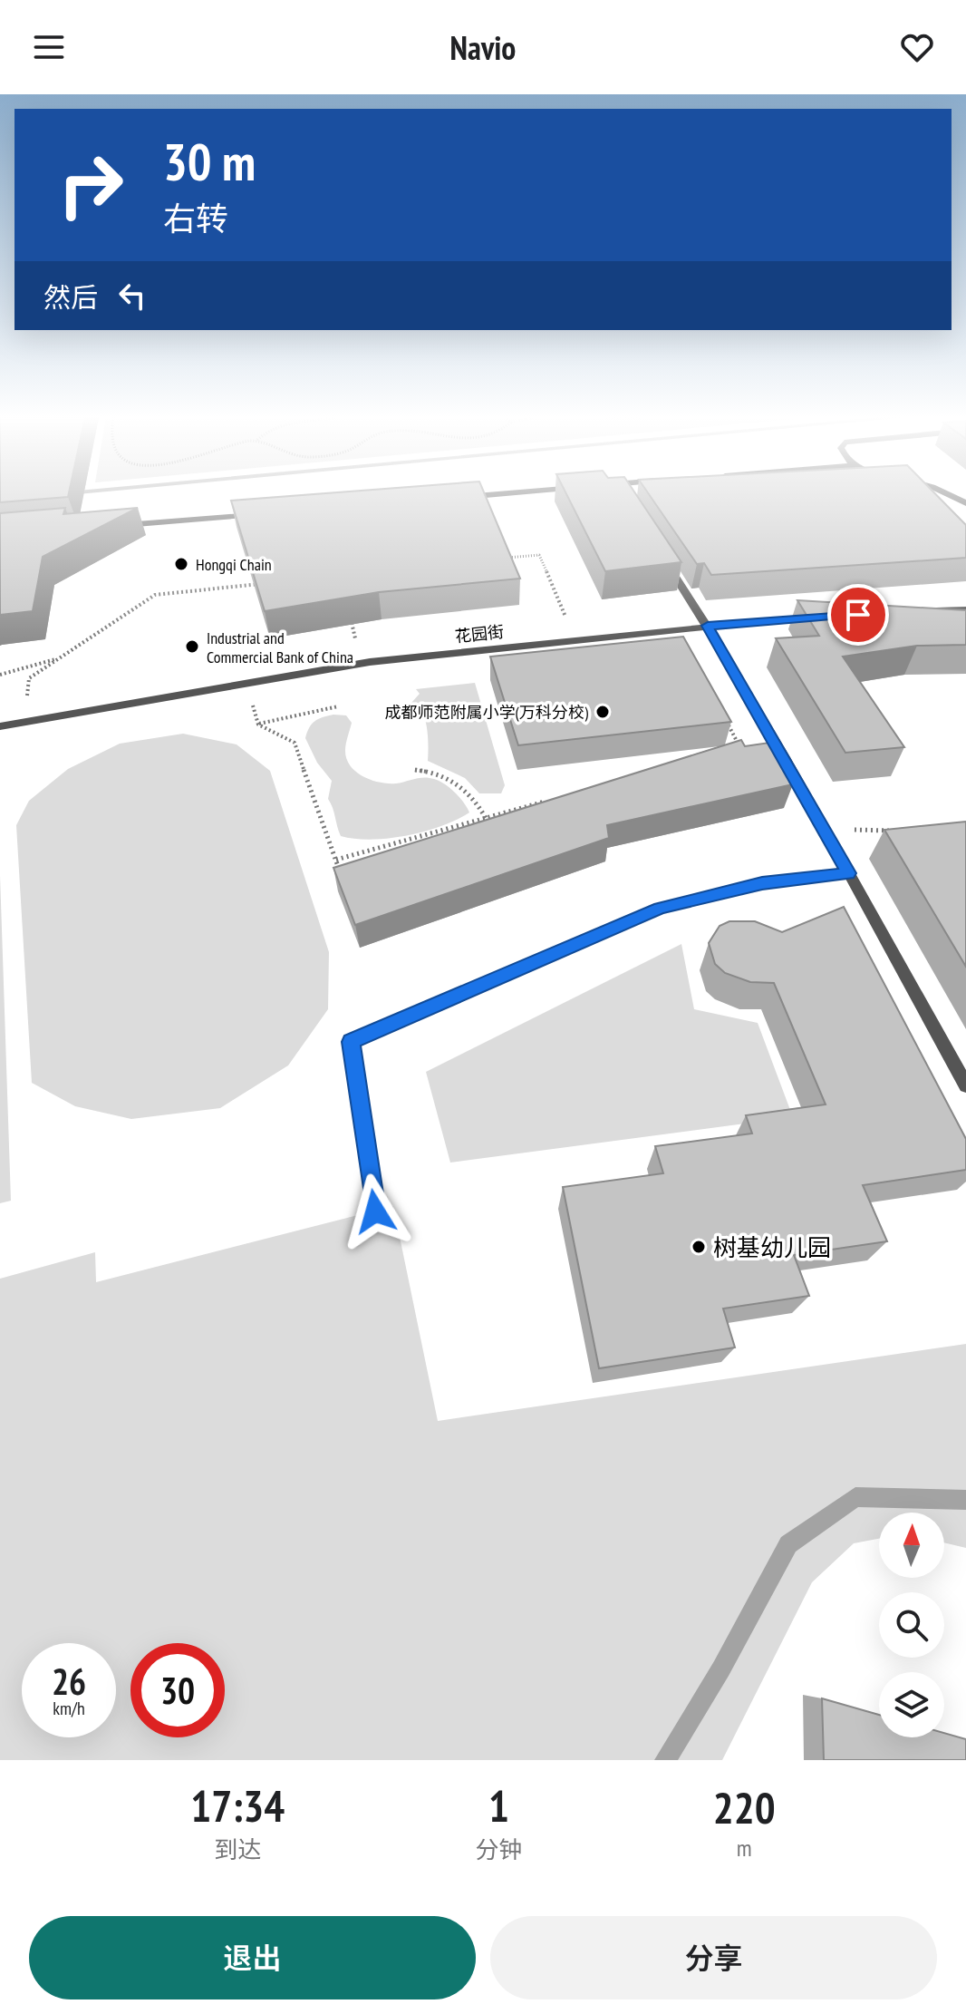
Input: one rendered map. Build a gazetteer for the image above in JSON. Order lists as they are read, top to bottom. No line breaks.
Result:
{"streets":{"street":["花园街"]},"places":["Hongqi Chain","Industrial and Commercial Bank of China","成都师范附属小学(万科分校)","树基幼儿园"],"north":"top","page":{"header":"Navio","turn":["30 m","右转"],"then":"然后","speed":"26 km/h","limit":"30","eta":["17:34","到达","1","分钟","220","m"],"buttons":["退出","分享"]}}
